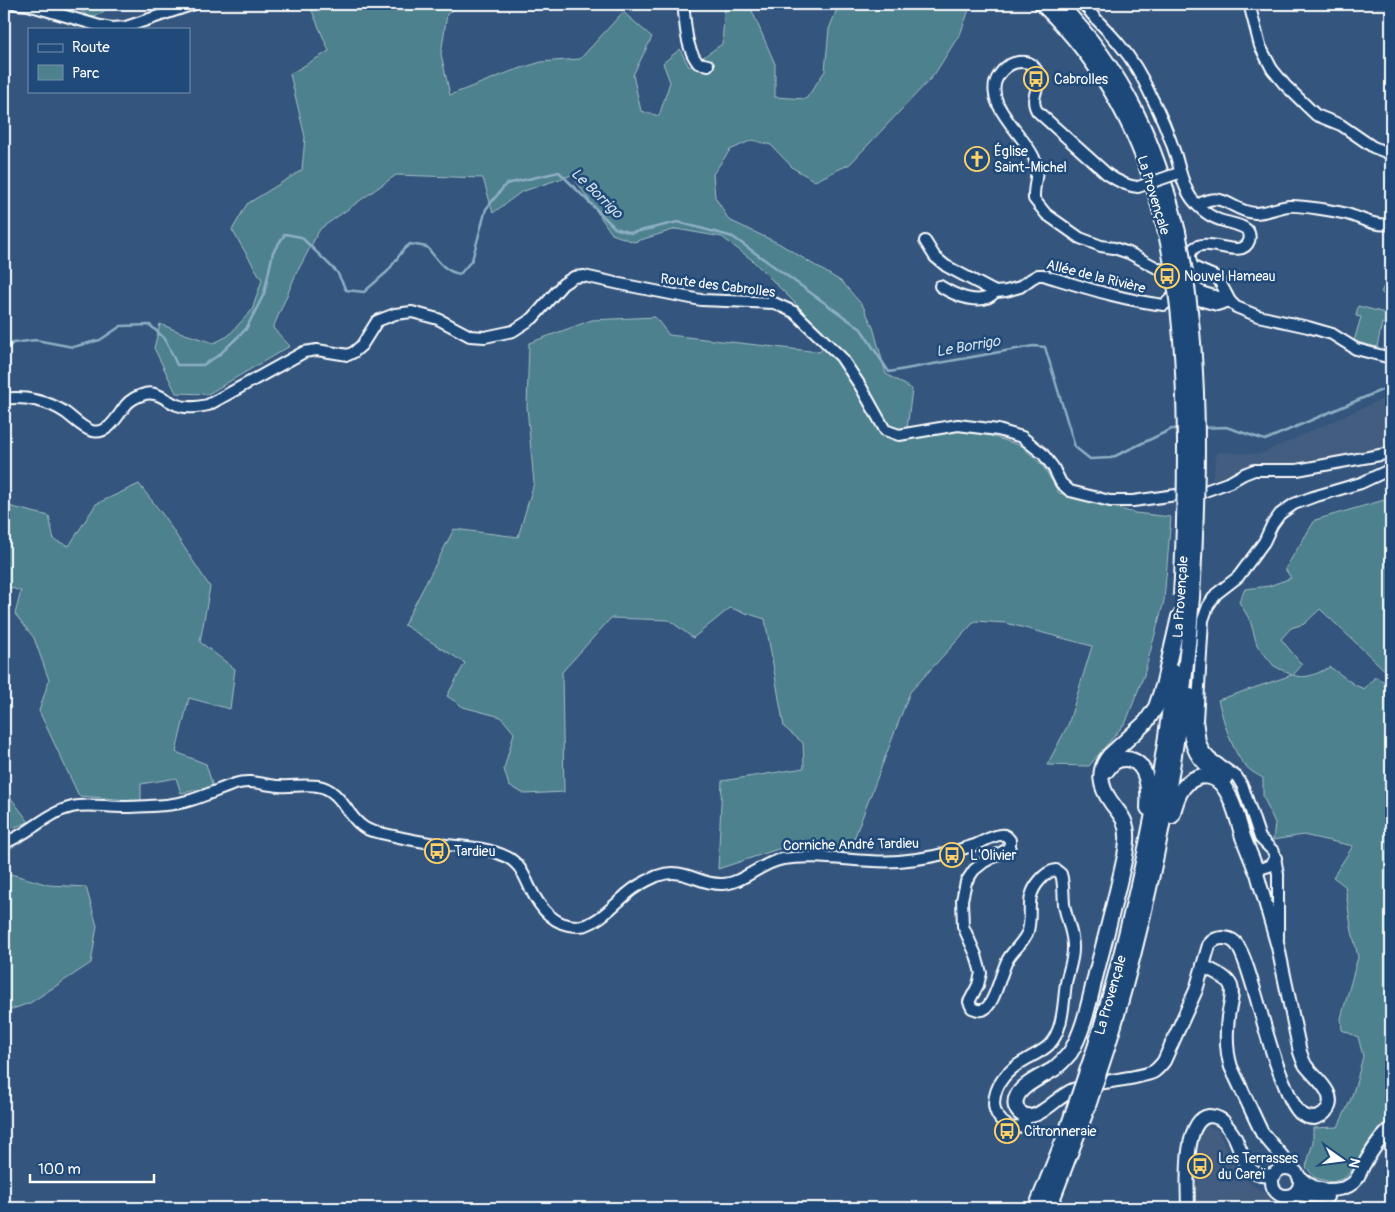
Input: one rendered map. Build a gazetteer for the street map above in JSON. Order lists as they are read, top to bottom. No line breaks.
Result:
{"streets":{"highway":["La Provençale"],"main road":["Corniche André Tardieu"],"street":["Allée de la Rivière","Route des Cabrolles"]},"water":["Le Borrigo"],"places":{"bus stop":["Cabrolles","Nouvel Hameau","Tardieu","L'Olivier","Citronneraie","Les Terrasses du Careï"],"church":["Église Saint-Michel"]},"legend":["Route","Parc"],"scale_bar":"100 m","north":"right"}
